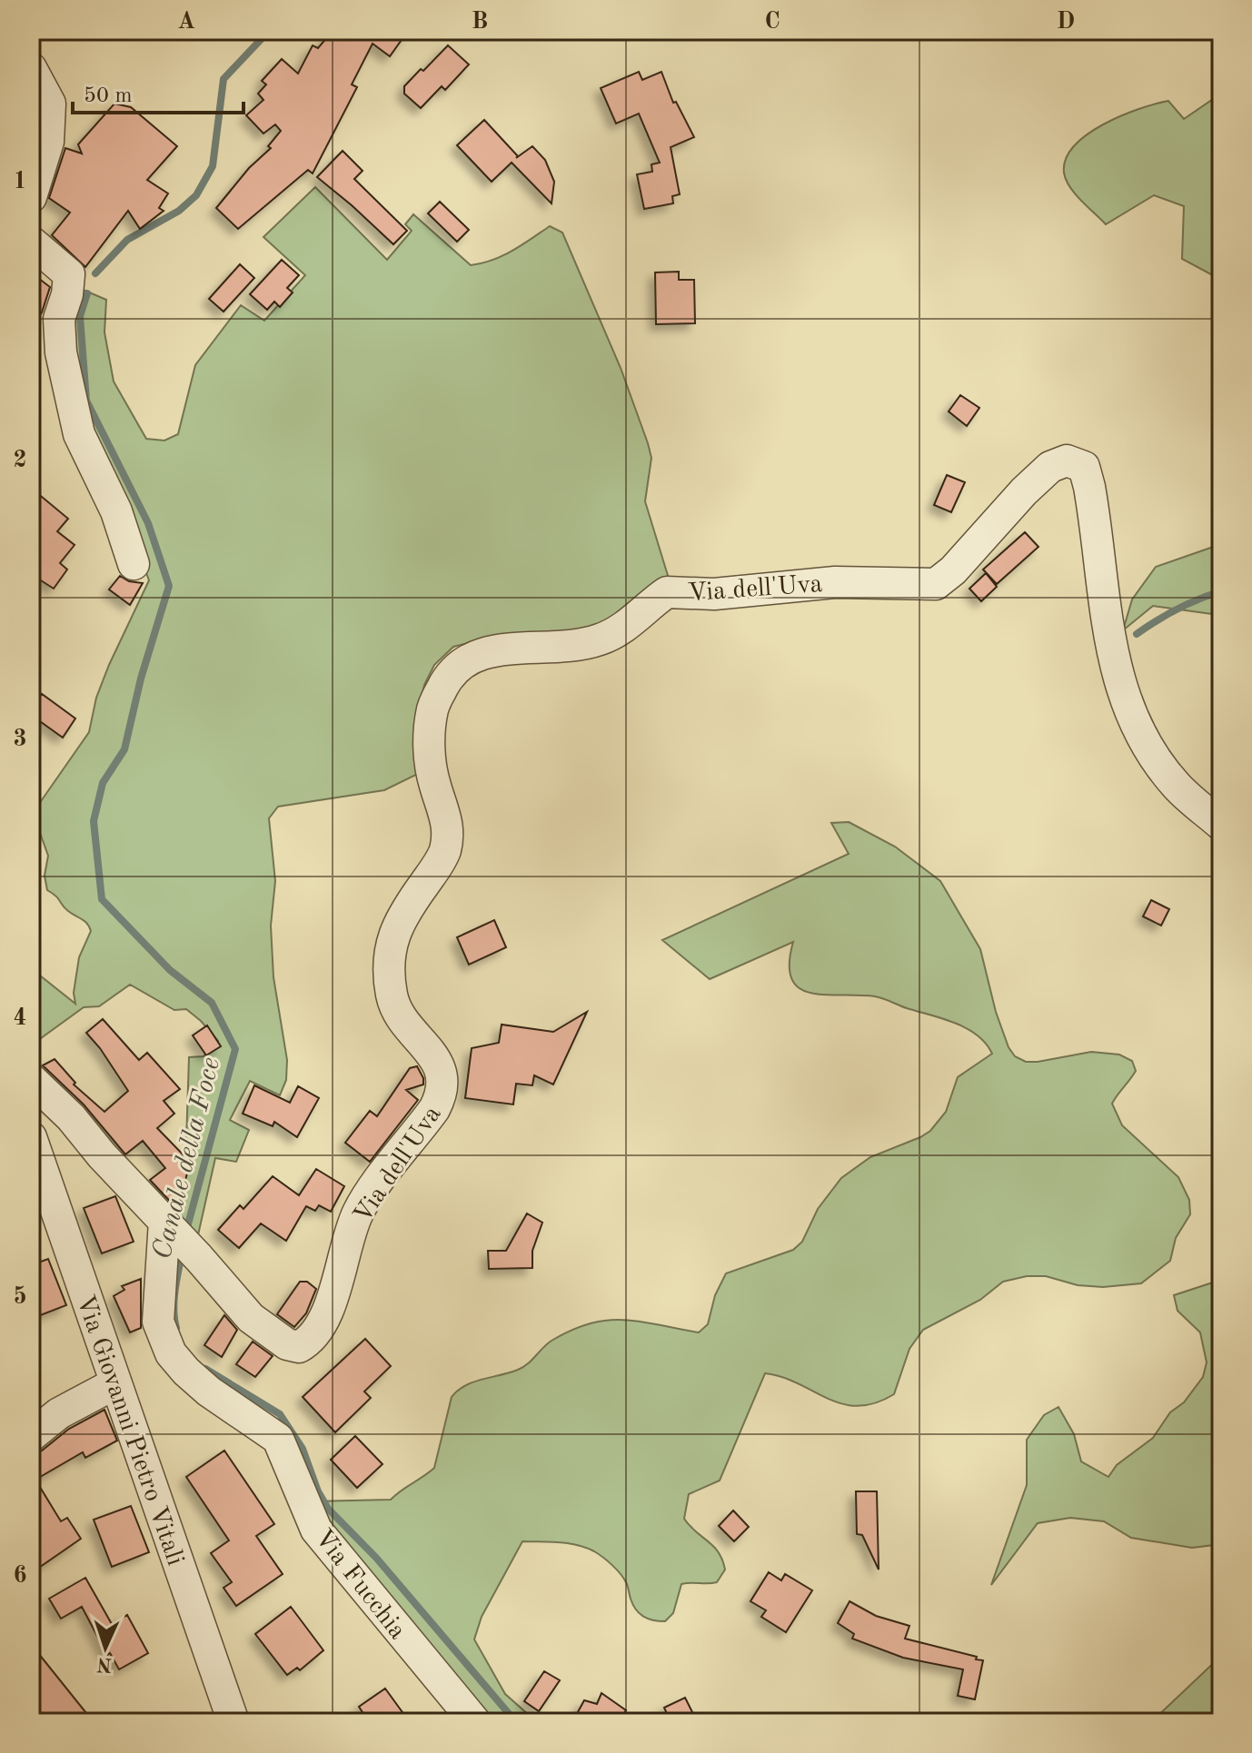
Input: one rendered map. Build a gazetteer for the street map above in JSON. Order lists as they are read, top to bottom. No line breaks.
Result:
{"streets":{"street":["Via dell'Uva","Via Giovanni Pietro Vitali","Via Fucchia"]},"crossings":[["Via dell'Uva","Via Fucchia"]],"water":["Canale della Foce"],"scale_bar":"50 m","north":"bottom","grid":{"columns":["A","B","C","D"],"rows":["1","2","3","4","5","6"]}}
